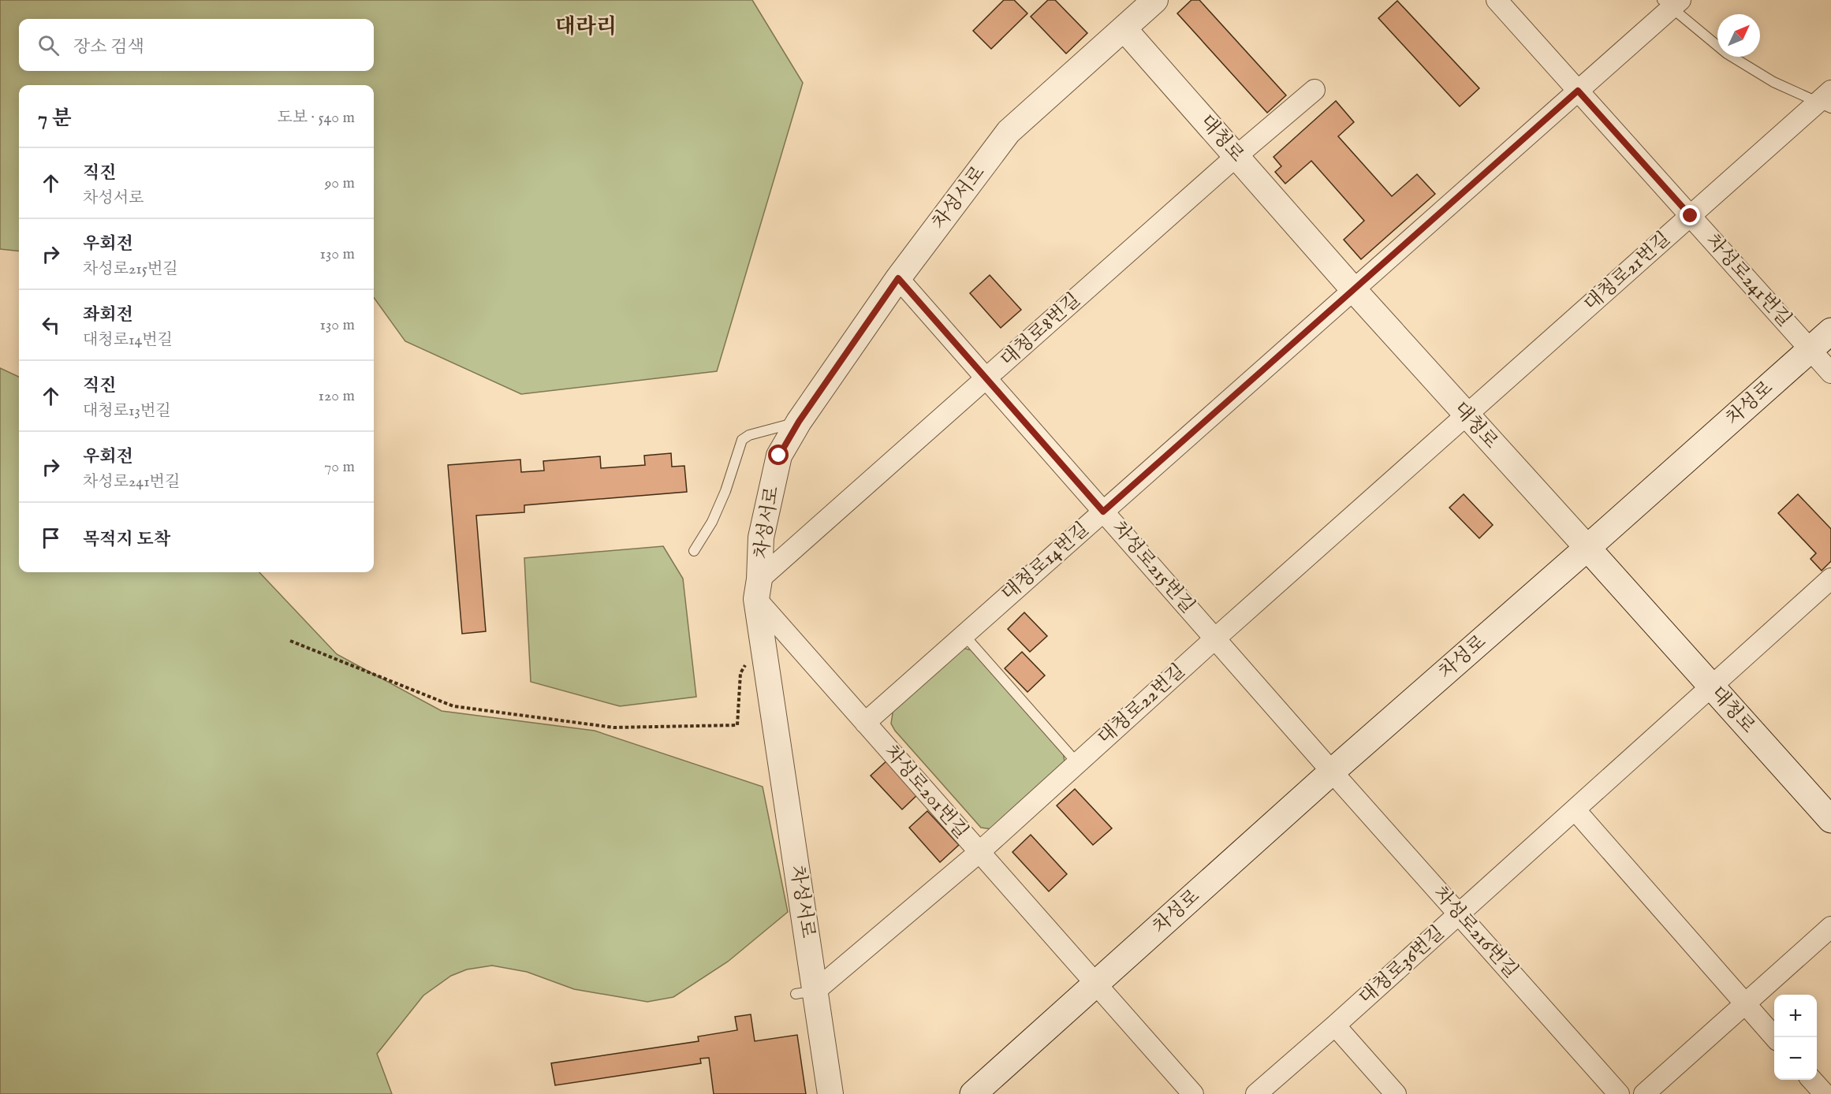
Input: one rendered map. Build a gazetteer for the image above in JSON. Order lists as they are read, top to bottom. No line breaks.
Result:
{"streets":{"main road":["대청로","차성로"],"street":["차성서로","대청로21번길","차성로241번길","대청로8번길","대청로14번길","차성로215번길","대청로22번길","차성로201번길","차성로216번길","대청로36번길"]},"crossings":[["대청로","차성서로"],["대청로","대청로21번길"],["대청로","대청로8번길"],["대청로","차성로"],["대청로","대청로14번길"],["대청로","대청로22번길"],["대청로","대청로36번길"],["차성서로","대청로8번길"],["차성서로","차성로215번길"],["차성서로","대청로22번길"],["차성서로","차성로201번길"],["대청로21번길","차성로241번길"],["대청로21번길","대청로22번길"],["차성로241번길","차성로"],["차성로241번길","대청로14번길"],["대청로8번길","차성로215번길"],["대청로8번길","차성로201번길"],["차성로","차성로215번길"],["차성로","차성로201번길"],["차성로","차성로216번길"],["대청로14번길","차성로215번길"],["대청로14번길","차성로201번길"],["차성로215번길","대청로22번길"],["차성로215번길","차성로216번길"],["대청로22번길","차성로201번길"],["차성로216번길","대청로36번길"]],"districts":["대라리"],"north":"top right","page":{"search":"장소 검색","heading":["7 분","도보 · 540 m"],"list":[["직진","차성서로","90 m"],["우회전","차성로215번길","130 m"],["좌회전","대청로14번길","130 m"],["직진","대청로13번길","120 m"],["우회전","차성로241번길","70 m"],"목적지 도착"],"map_buttons":["+","−"]}}
